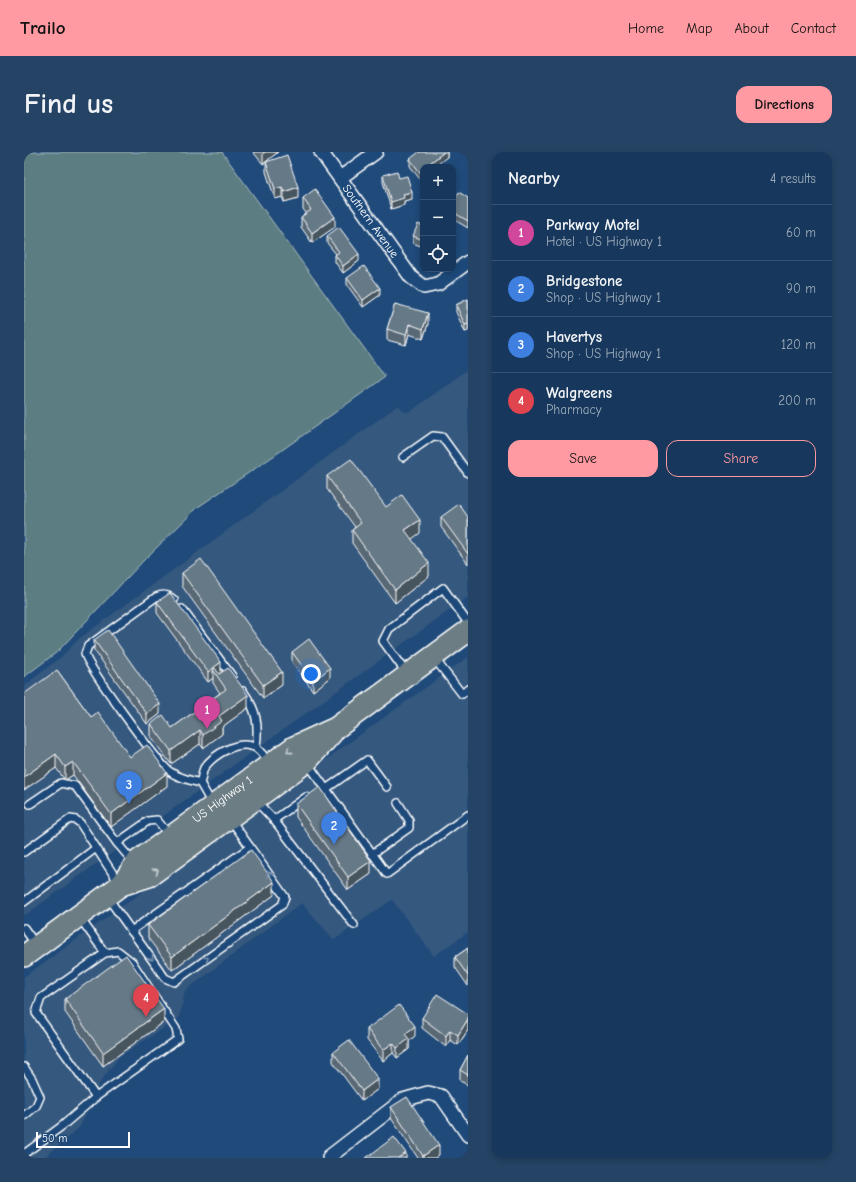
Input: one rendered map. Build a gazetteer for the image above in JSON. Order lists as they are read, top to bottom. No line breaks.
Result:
{"streets":{"main road":["US Highway 1"],"street":["Southern Avenue"]},"scale_bar":"50 m","page":{"header":"Trailo","nav":["Home","Map","About","Contact"],"buttons":["Directions",["Save","Share"]],"title":"Find us","heading":["Nearby","4 results"],"map_buttons":["+","−"],"list":[{"mark":"1","name":"Parkway Motel","note":"Hotel · US Highway 1","value":"60 m"},{"mark":"2","name":"Bridgestone","note":"Shop · US Highway 1","value":"90 m"},{"mark":"3","name":"Havertys","note":"Shop · US Highway 1","value":"120 m"},{"mark":"4","name":"Walgreens","note":"Pharmacy","value":"200 m"}],"pins":["1","3","2","4"],"scale":"50 m"}}
